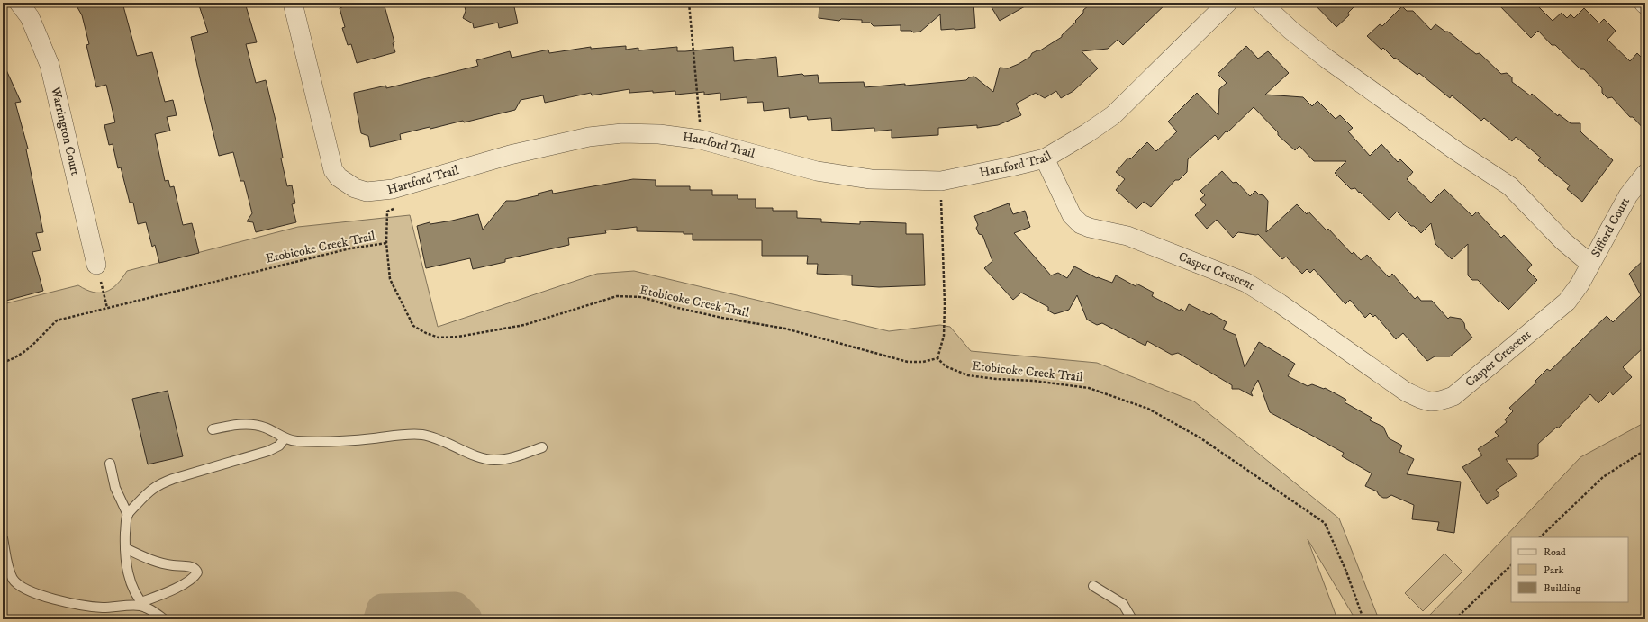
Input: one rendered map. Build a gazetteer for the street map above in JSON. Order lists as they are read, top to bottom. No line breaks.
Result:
{"streets":{"street":["Warrington Court","Hartford Trail","Sifford Court","Casper Crescent"],"path":["Etobicoke Creek Trail"]},"crossings":[["Hartford Trail","Casper Crescent"],["Sifford Court","Casper Crescent"]],"legend":["Road","Park","Building"]}
